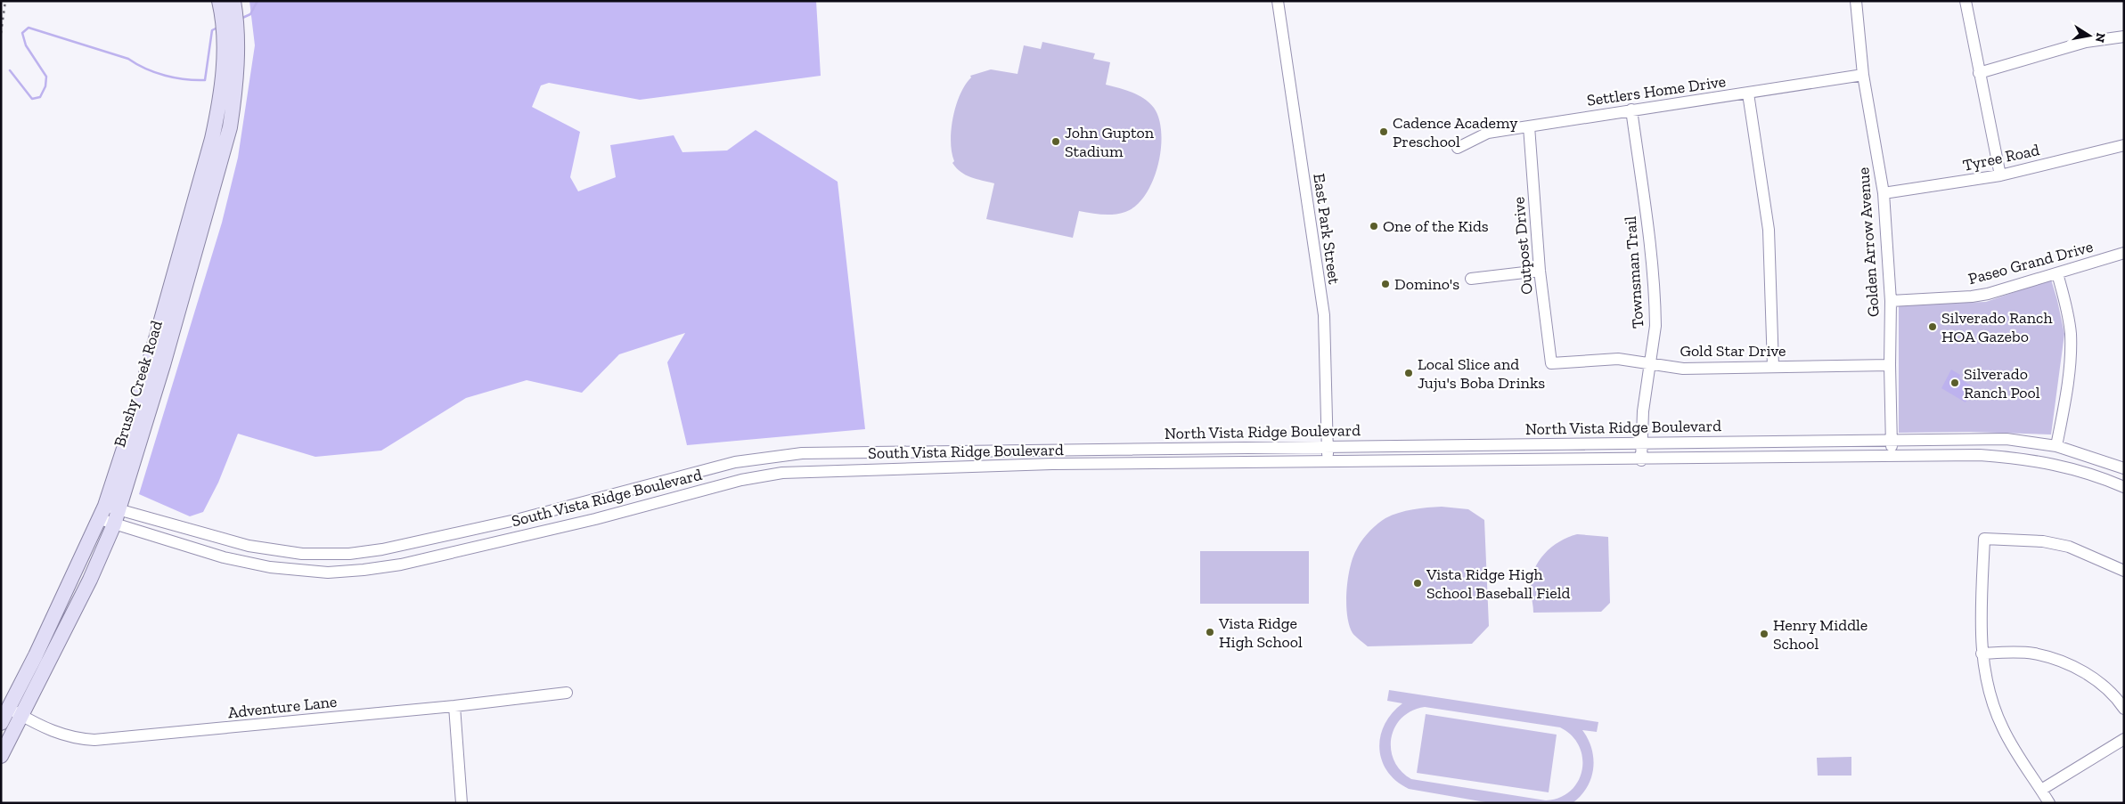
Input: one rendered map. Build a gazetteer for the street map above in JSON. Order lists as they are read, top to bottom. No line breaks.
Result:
{"streets":{"main road":["Brushy Creek Road"],"street":["Settlers Home Drive","Tyree Road","East Park Street","Golden Arrow Avenue","Outpost Drive","Paseo Grand Drive","Townsman Trail","Gold Star Drive","North Vista Ridge Boulevard","South Vista Ridge Boulevard","Adventure Lane"]},"crossings":[["Settlers Home Drive","Golden Arrow Avenue"],["Settlers Home Drive","Outpost Drive"],["Settlers Home Drive","Townsman Trail"],["Tyree Road","Golden Arrow Avenue"],["East Park Street","North Vista Ridge Boulevard"],["Golden Arrow Avenue","Paseo Grand Drive"],["Golden Arrow Avenue","Gold Star Drive"],["Golden Arrow Avenue","North Vista Ridge Boulevard"],["Outpost Drive","Gold Star Drive"],["Townsman Trail","Gold Star Drive"],["Townsman Trail","North Vista Ridge Boulevard"],["Brushy Creek Road","South Vista Ridge Boulevard"],["Brushy Creek Road","Adventure Lane"],["North Vista Ridge Boulevard","South Vista Ridge Boulevard"]],"places":["Cadence Academy Preschool","John Gupton Stadium","One of the Kids","Domino's","Silverado Ranch HOA Gazebo","Local Slice and Juju's Boba Drinks","Silverado Ranch Pool","Vista Ridge High School Baseball Field","Vista Ridge High School","Henry Middle School"],"north":"right"}
